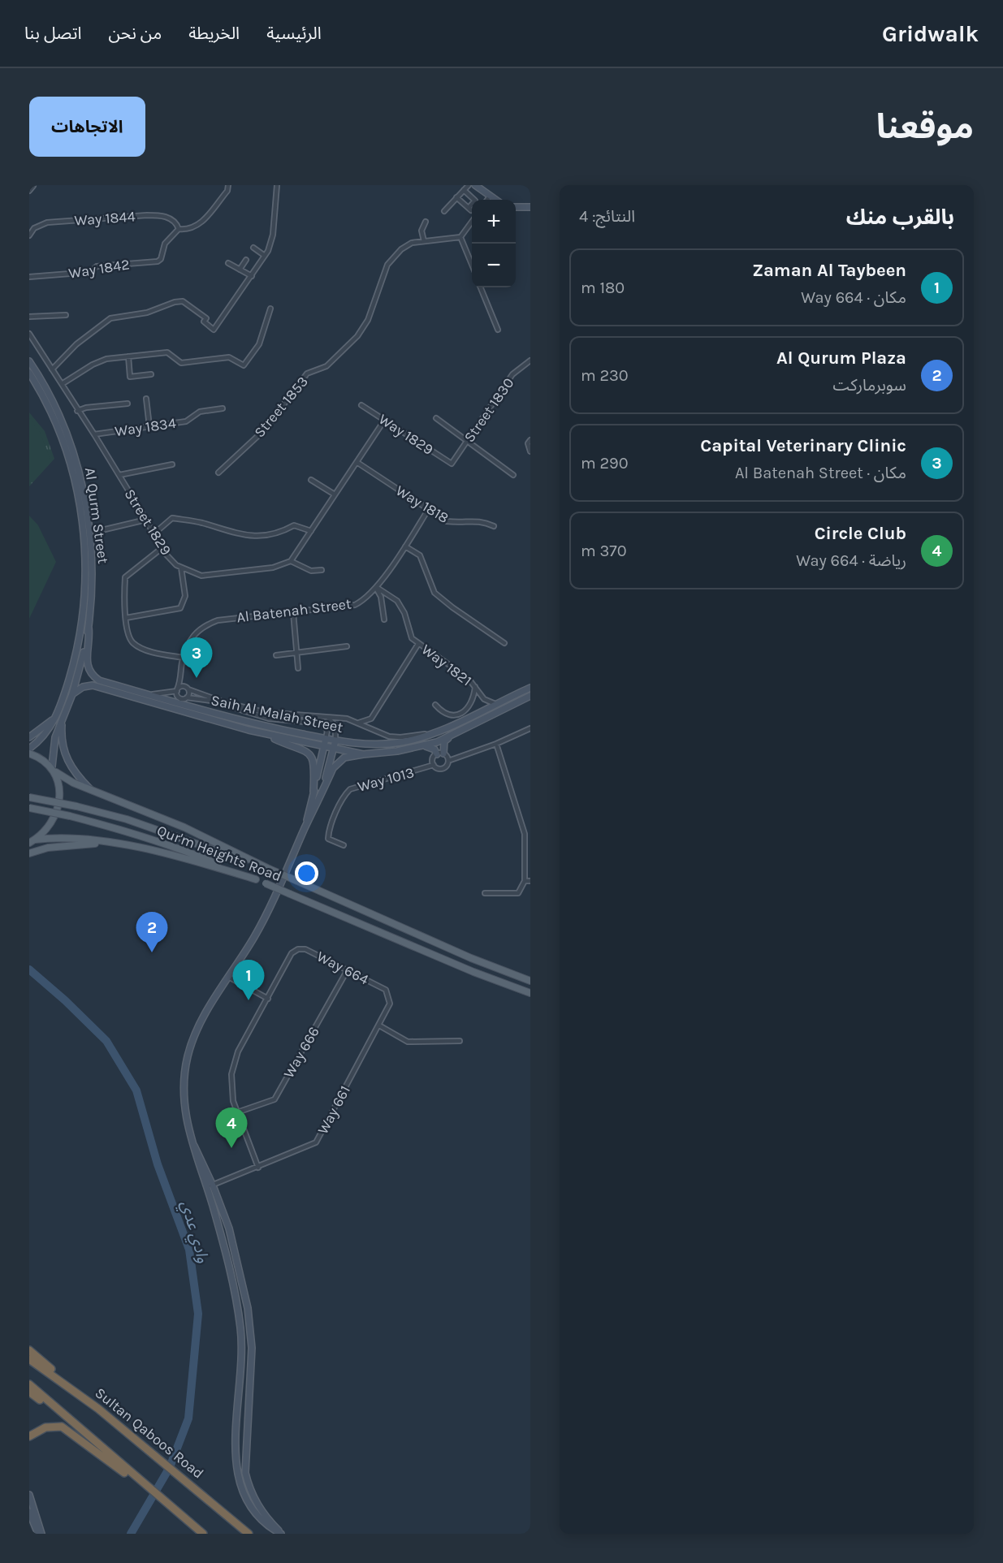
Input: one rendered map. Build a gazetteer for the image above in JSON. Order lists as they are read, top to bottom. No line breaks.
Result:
{"streets":{"highway":["Sultan Qaboos Road"],"main road":["Qur'm Heights Road"],"street":["Way 1844","Way 1842","Street 1853","Street 1830","Way 1834","Way 1829","Way 1818","Al Qurm Street","Street 1829","Al Batenah Street","Way 1821","Saih Al Malah Street","Way 1013","Way 664","Way 666","Way 661"]},"crossings":[["Way 1844","Way 1842"],["Street 1830","Way 1829"],["Way 1834","Street 1829"],["Way 1818","Al Batenah Street"],["Al Qurm Street","Saih Al Malah Street"],["Al Batenah Street","Way 1821"],["Way 1821","Saih Al Malah Street"],["Way 664","Way 666"],["Way 664","Way 661"]],"water":["وادي عدي"],"page":{"header":"Gridwalk","nav":["الرئيسية","الخريطة","من نحن","اتصل بنا"],"title":"موقعنا","buttons":"الاتجاهات","heading":["بالقرب منك","النتائج: 4"],"map_buttons":["+","−"],"list":[{"mark":"1","name":"Zaman Al Taybeen","note":"مكان · Way 664","value":"180 m"},{"mark":"2","name":"Al Qurum Plaza","note":"سوبرماركت","value":"230 m"},{"mark":"3","name":"Capital Veterinary Clinic","note":"مكان · Al Batenah Street","value":"290 m"},{"mark":"4","name":"Circle Club","note":"رياضة · Way 664","value":"370 m"}],"pins":["3","2","1","4"]}}
